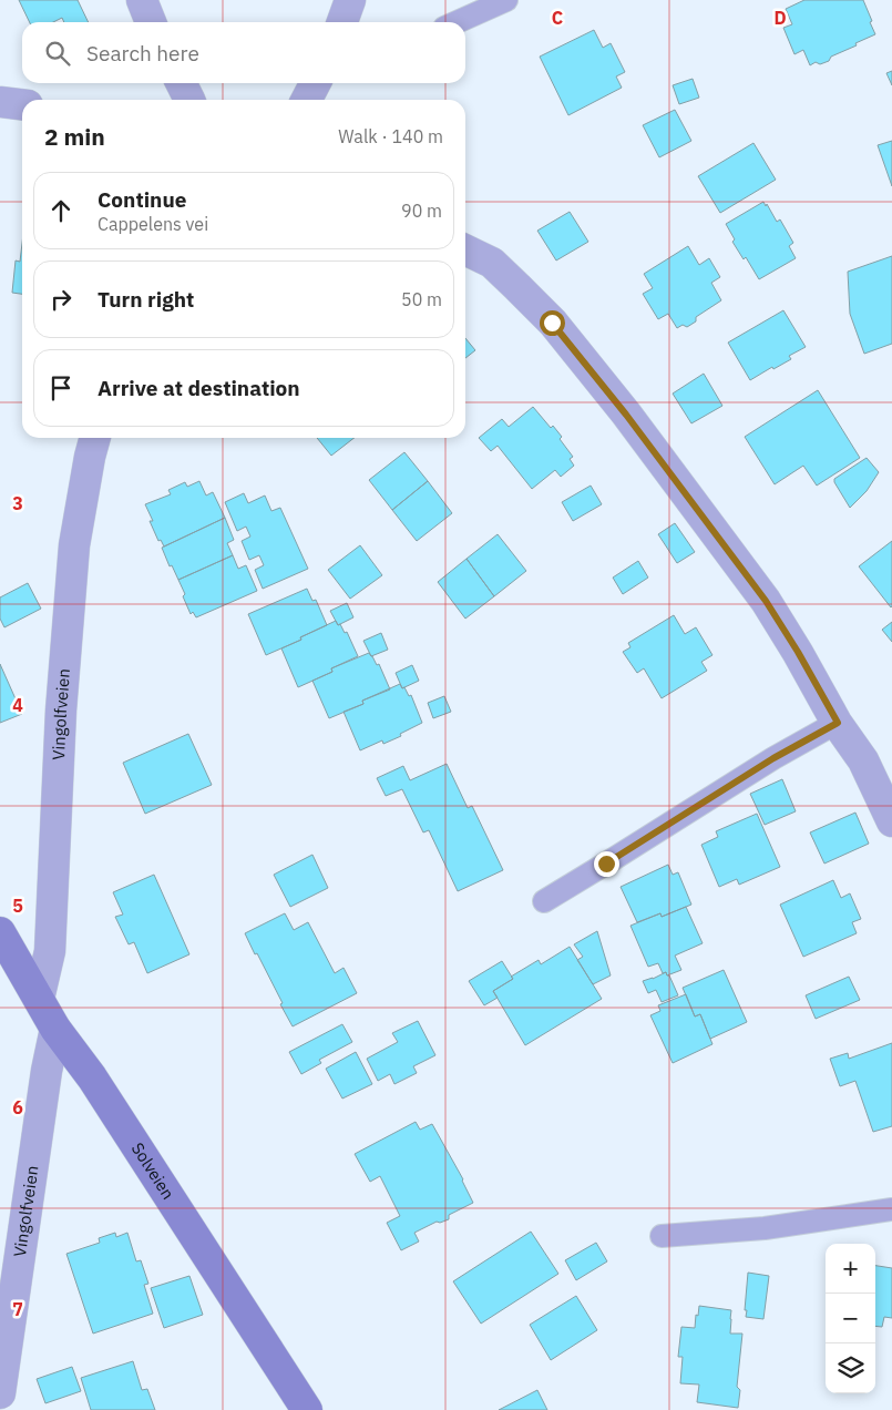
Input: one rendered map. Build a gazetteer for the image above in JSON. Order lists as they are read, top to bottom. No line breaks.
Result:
{"streets":{"street":["Vingolfveien","Solveien"]},"crossings":[["Vingolfveien","Solveien"]],"page":{"search":"Search here","heading":["2 min","Walk · 140 m"],"list":[["Continue","Cappelens vei","90 m"],["Turn right","50 m"],"Arrive at destination"],"map_buttons":["+","−"]},"grid":{"columns":["C","D"],"rows":["3","4","5","6","7"]}}
